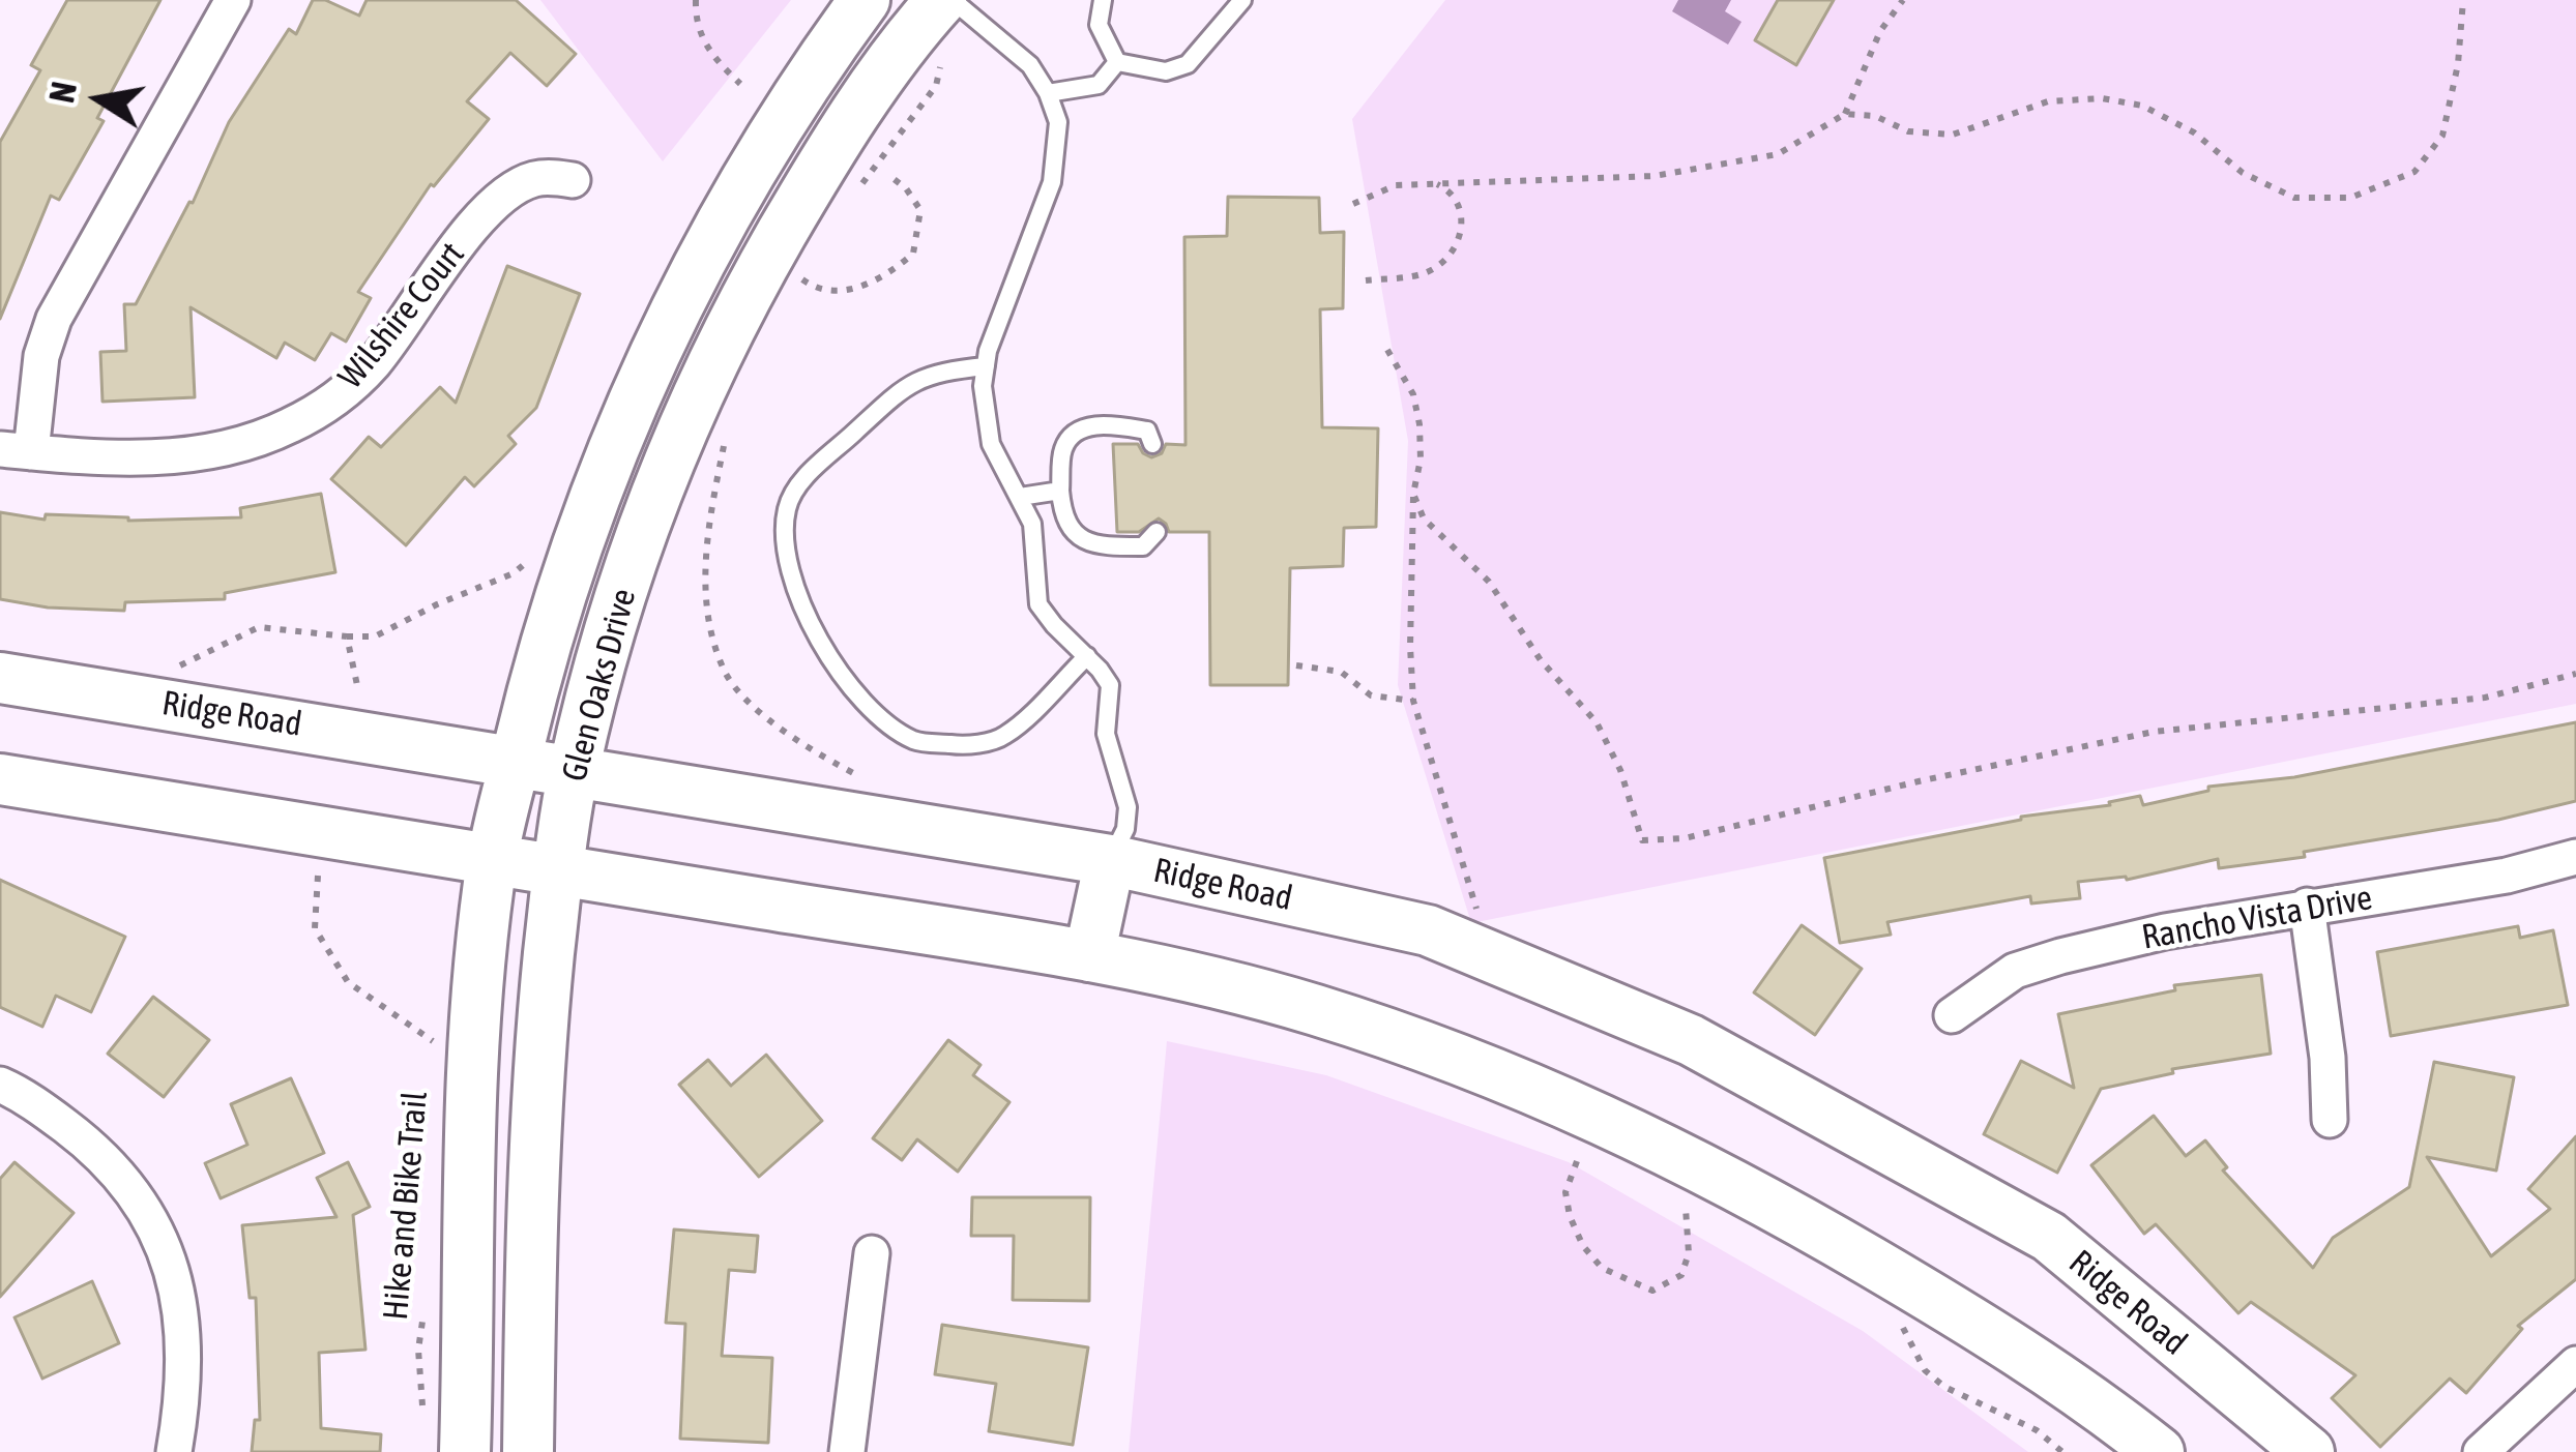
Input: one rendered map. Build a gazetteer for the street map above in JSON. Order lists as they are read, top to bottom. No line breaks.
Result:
{"streets":{"main road":["Glen Oaks Drive","Ridge Road"],"street":["Wilshire Court","Rancho Vista Drive"],"path":["Hike and Bike Trail"]},"crossings":[["Glen Oaks Drive","Ridge Road"]],"north":"left"}
